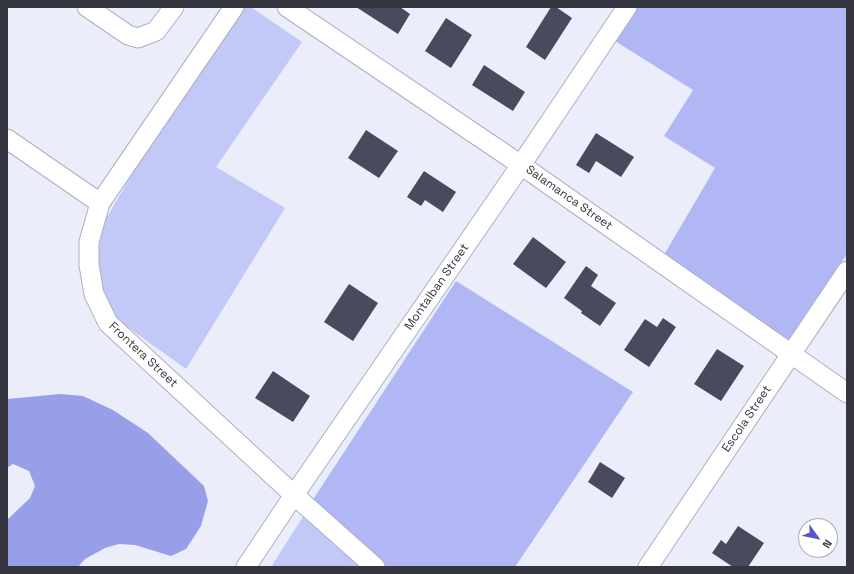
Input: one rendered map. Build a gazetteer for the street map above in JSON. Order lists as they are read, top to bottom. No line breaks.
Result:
{"streets":{"street":["Salamanca Street","Montalban Street","Frontera Street","Escola Street"]},"crossings":[["Salamanca Street","Montalban Street"],["Salamanca Street","Escola Street"],["Montalban Street","Frontera Street"]],"north":"bottom right"}
